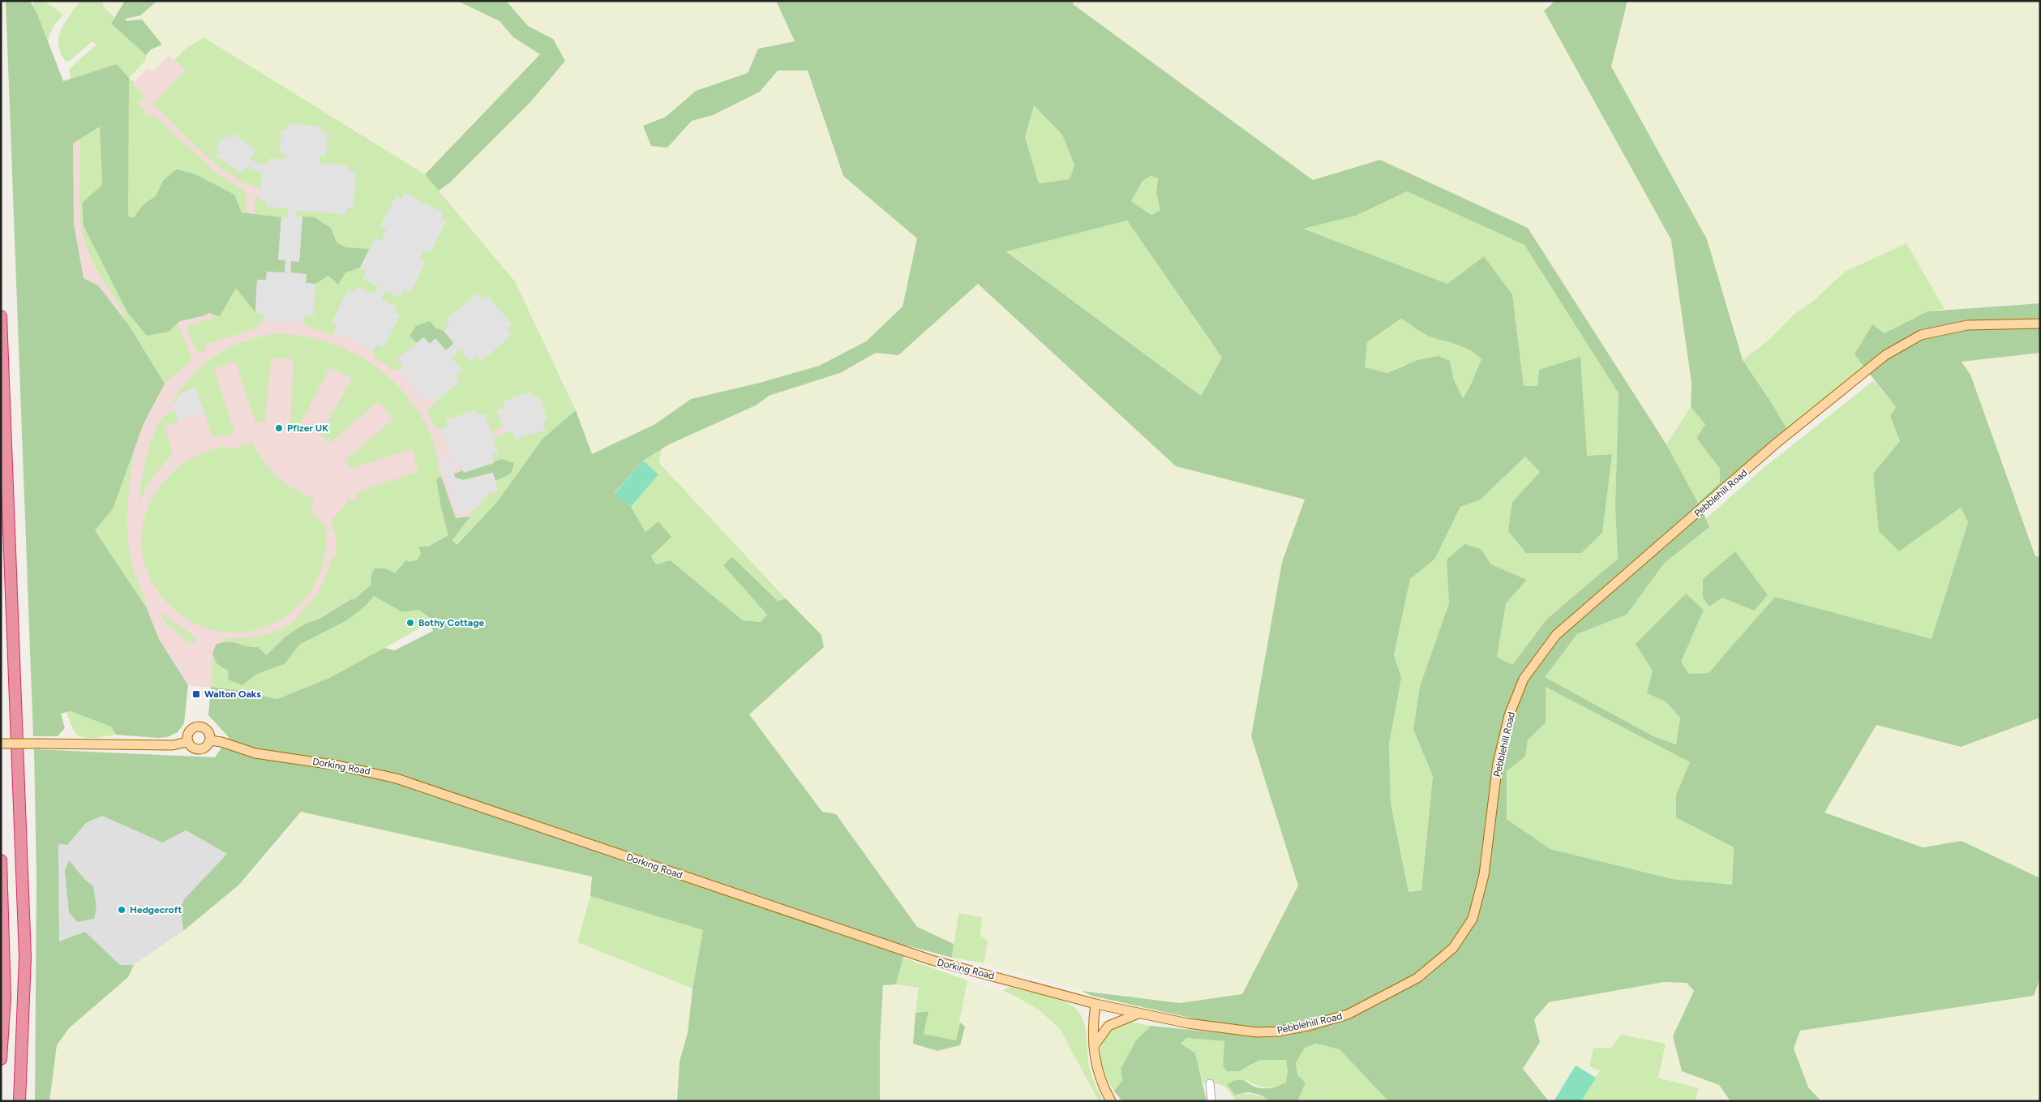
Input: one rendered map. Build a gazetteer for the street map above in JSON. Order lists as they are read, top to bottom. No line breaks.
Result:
{"streets":{"main road":["Pebblehill Road","Dorking Road"]},"crossings":[["Pebblehill Road","Dorking Road"]],"places":{"other":["Pfizer UK","Bothy Cottage","Hedgecroft"],"transit":["Walton Oaks"]}}
